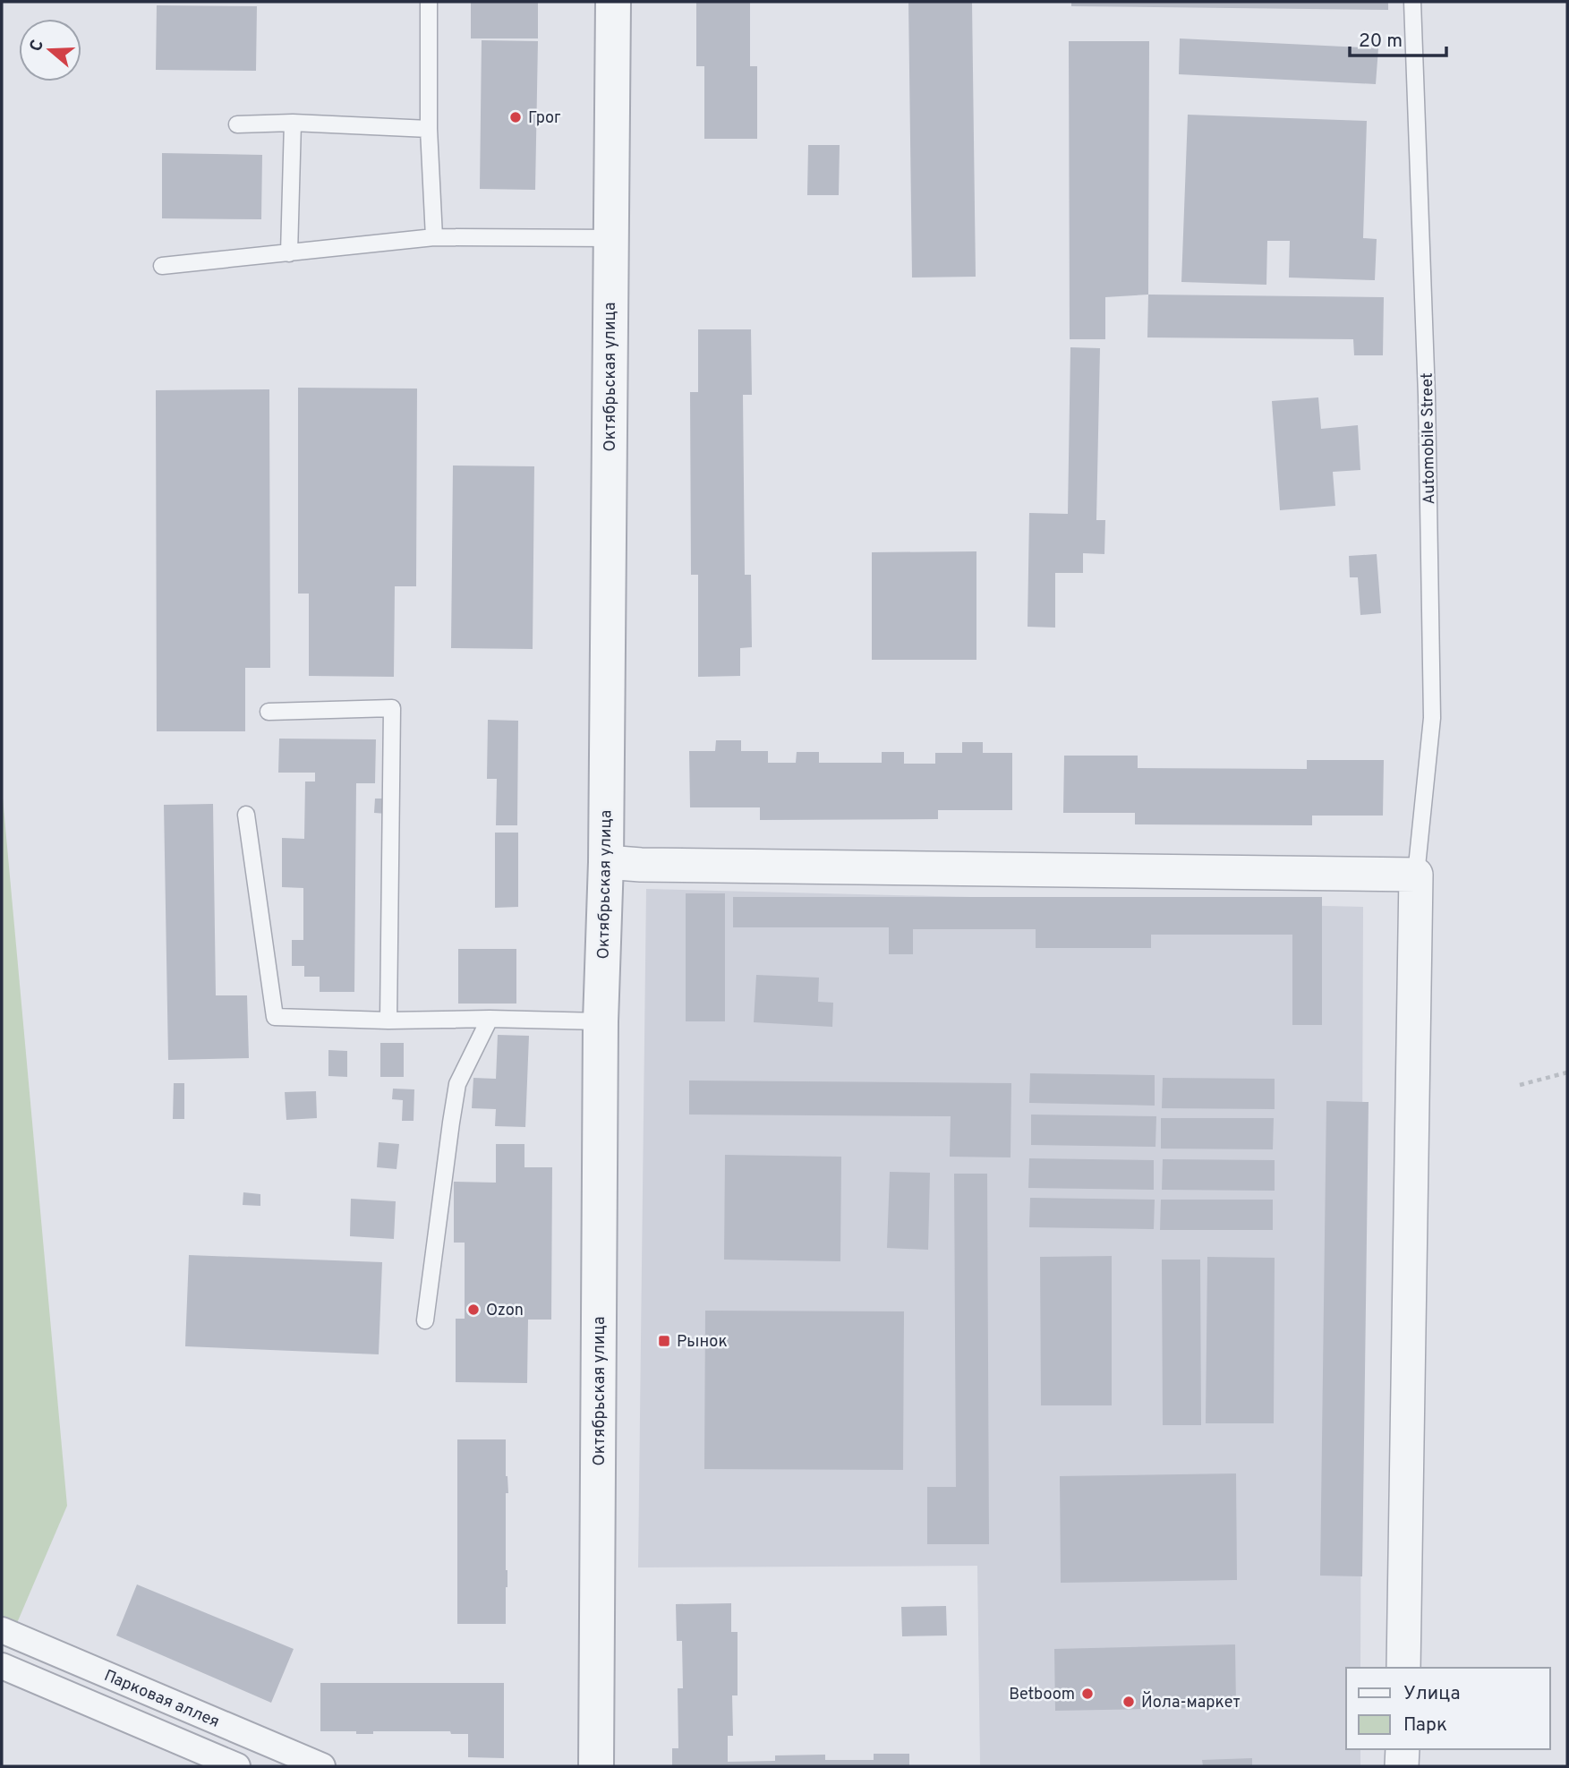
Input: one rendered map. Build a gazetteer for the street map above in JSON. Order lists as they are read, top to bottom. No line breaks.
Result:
{"streets":{"street":["Октябрьская улица","Парковая аллея"],"lane":["Automobile Street"]},"places":{"other":["Грог","Ozon","Betboom","Йола-маркет"],"transit":["Рынок"]},"legend":["Улица","Парк"],"scale_bar":"20 m","north":"left"}
